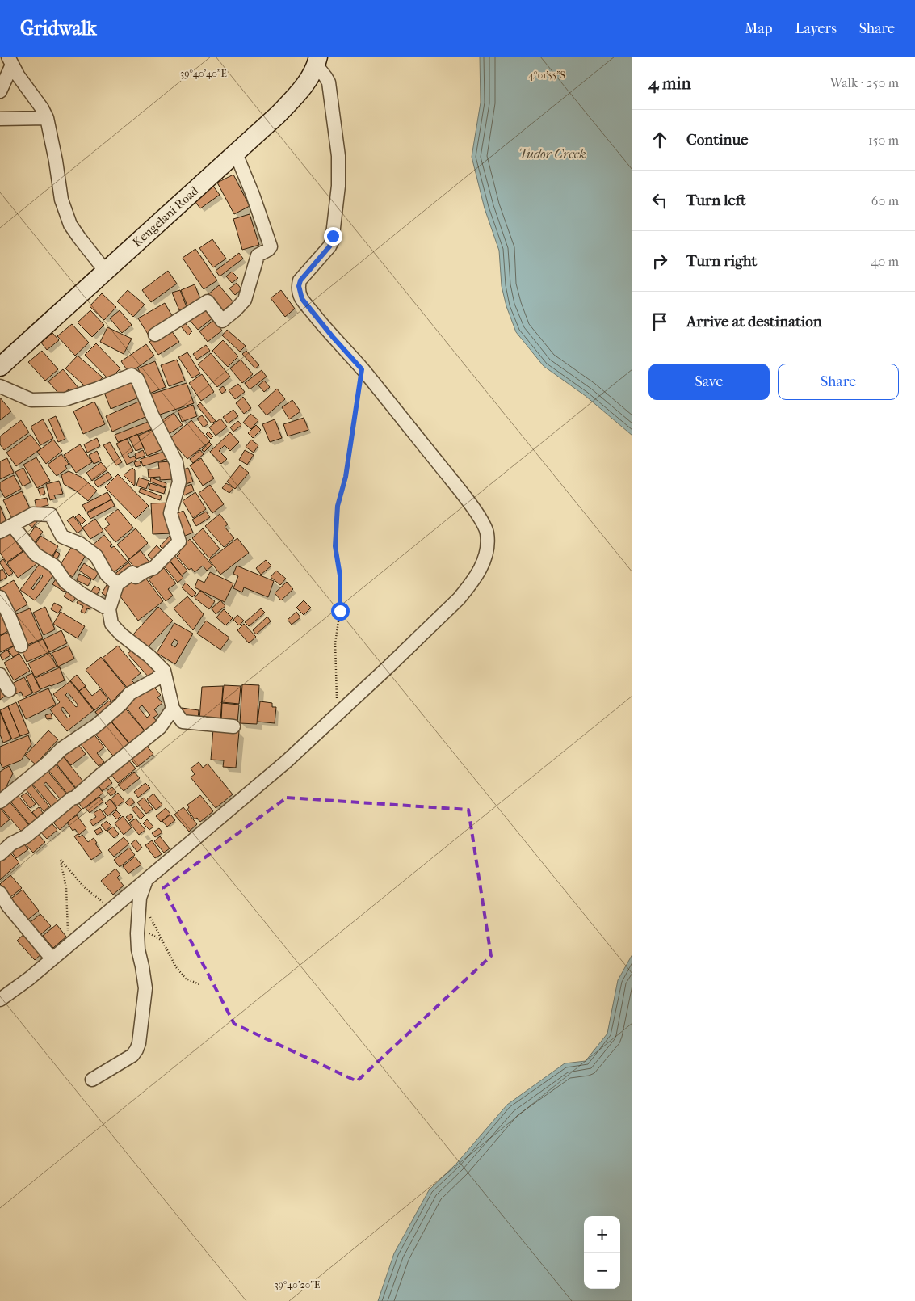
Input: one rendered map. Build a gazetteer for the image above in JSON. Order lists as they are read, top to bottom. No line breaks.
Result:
{"streets":{"main road":["Kengelani Road"]},"water":["Tudor Creek"],"page":{"header":"Gridwalk","nav":["Map","Layers","Share"],"heading":["4 min","Walk · 250 m"],"list":[["Continue","150 m"],["Turn left","60 m"],["Turn right","40 m"],"Arrive at destination"],"buttons":["Save","Share"],"map_buttons":["+","−"]},"coordinates":["39°40'40\"E","4°01'55\"S","39°40'20\"E"]}
